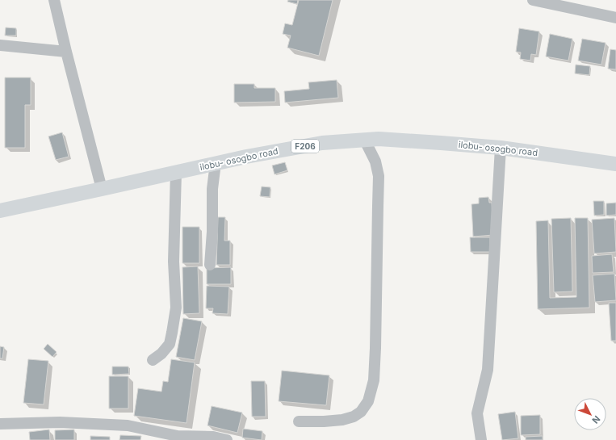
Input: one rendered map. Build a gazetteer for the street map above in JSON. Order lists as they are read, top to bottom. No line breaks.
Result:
{"streets":{"main road":["F206","ilobu- osogbo road"]},"north":"bottom right"}
